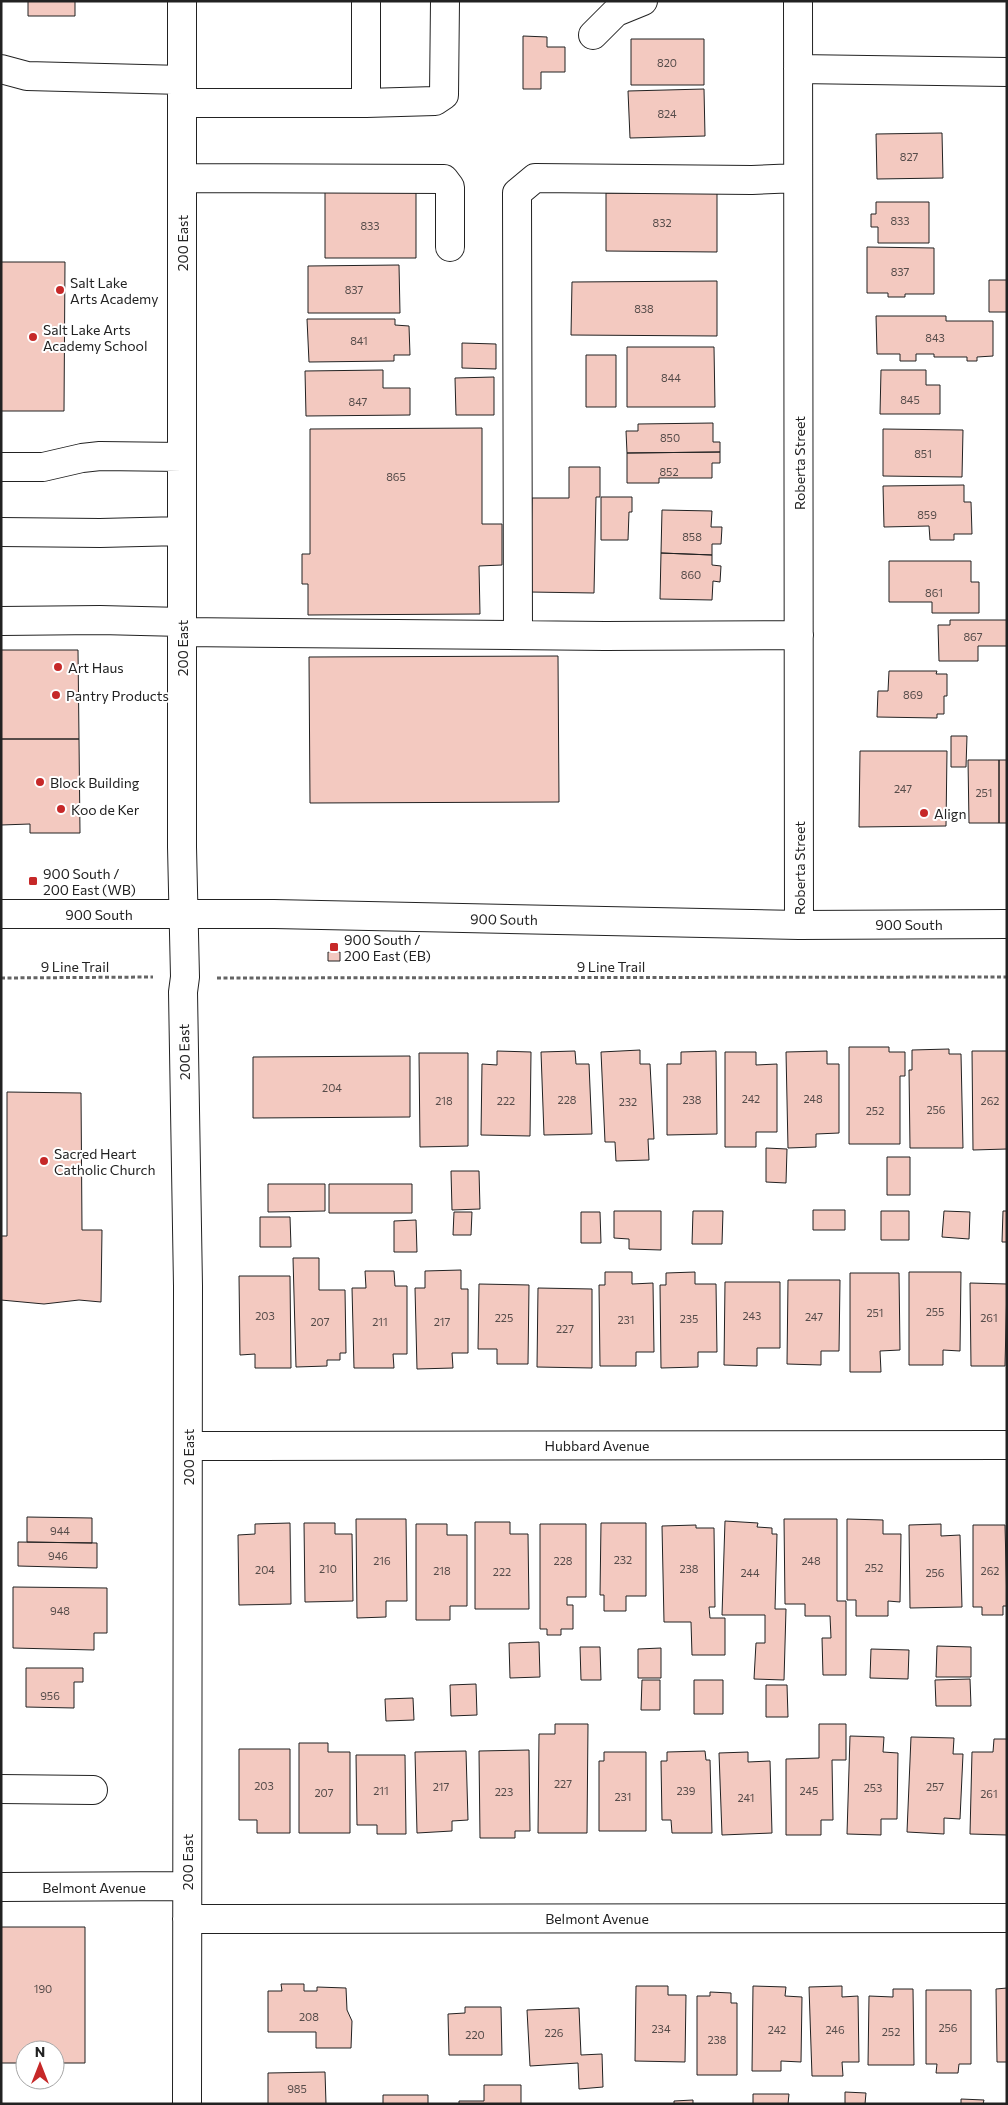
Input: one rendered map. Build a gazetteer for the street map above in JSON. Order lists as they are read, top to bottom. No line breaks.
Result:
{"streets":{"street":["200 East","Roberta Street","900 South","Hubbard Avenue","Belmont Avenue"],"path":["9 Line Trail"]},"crossings":[["200 East","900 South"],["200 East","Hubbard Avenue"],["200 East","Belmont Avenue"],["Roberta Street","900 South"]],"places":{"other":["Salt Lake Arts Academy","Salt Lake Arts Academy School","Art Haus","Pantry Products","Block Building","Koo de Ker","Align","Sacred Heart Catholic Church"],"transit":["900 South / 200 East (WB)","900 South / 200 East (EB)"]},"house_numbers":["820","824","827","833","832","833","837","837","838","843","841","844","845","847","850","851","852","865","859","858","860","861","867","869","247","251","204","242","248","228","238","218","222","262","232","256","252","255","251","203","243","247","225","261","235","231","207","211","217","227","944","946","232","216","228","248","252","210","238","204","218","262","222","244","256","948","956","227","203","217","257","253","211","239","245","223","207","261","231","241","190","208","256","234","242","246","252","226","220","238","985"],"north":"top"}
